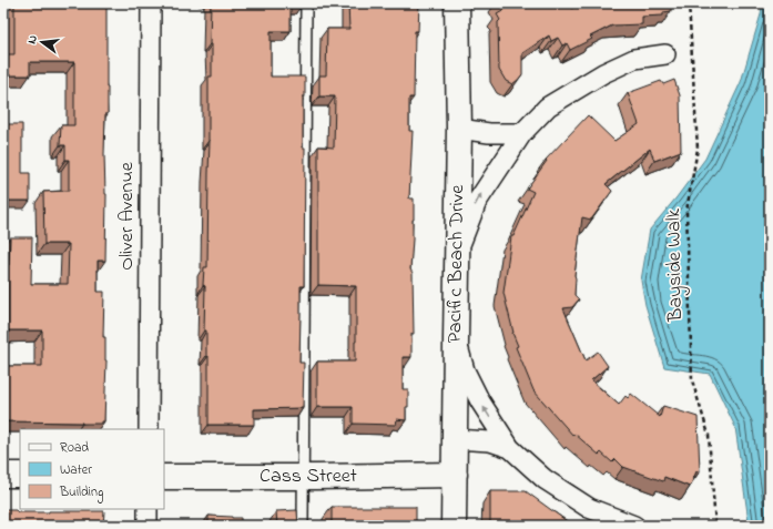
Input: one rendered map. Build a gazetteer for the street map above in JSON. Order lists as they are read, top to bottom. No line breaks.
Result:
{"streets":{"street":["Oliver Avenue","Pacific Beach Drive","Cass Street"],"path":["Bayside Walk"]},"crossings":[["Pacific Beach Drive","Cass Street"]],"legend":["Road","Water","Building"],"north":"left"}
